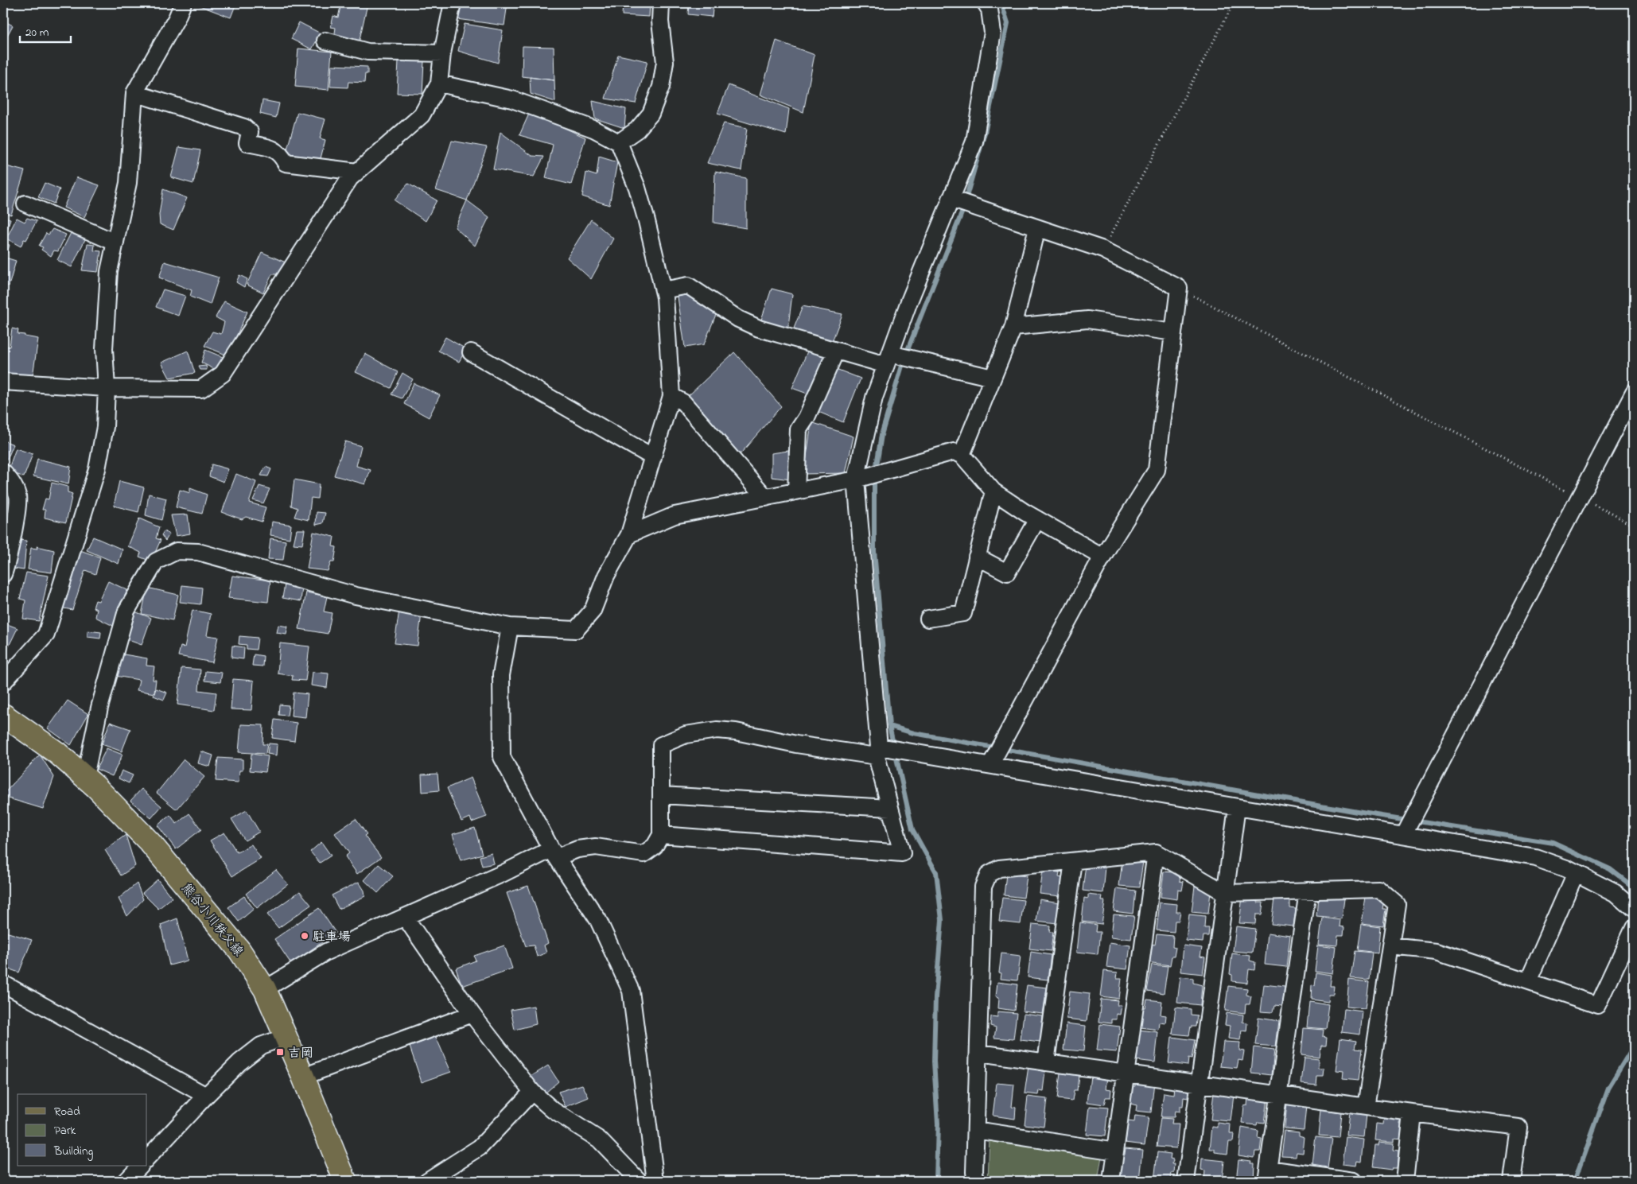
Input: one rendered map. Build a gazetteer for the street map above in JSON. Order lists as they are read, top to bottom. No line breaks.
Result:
{"streets":{"main road":["熊谷小川秩父線"]},"places":{"other":["駐車場"],"transit":["吉岡"]},"legend":["Road","Park","Building"],"scale_bar":"20 m"}
